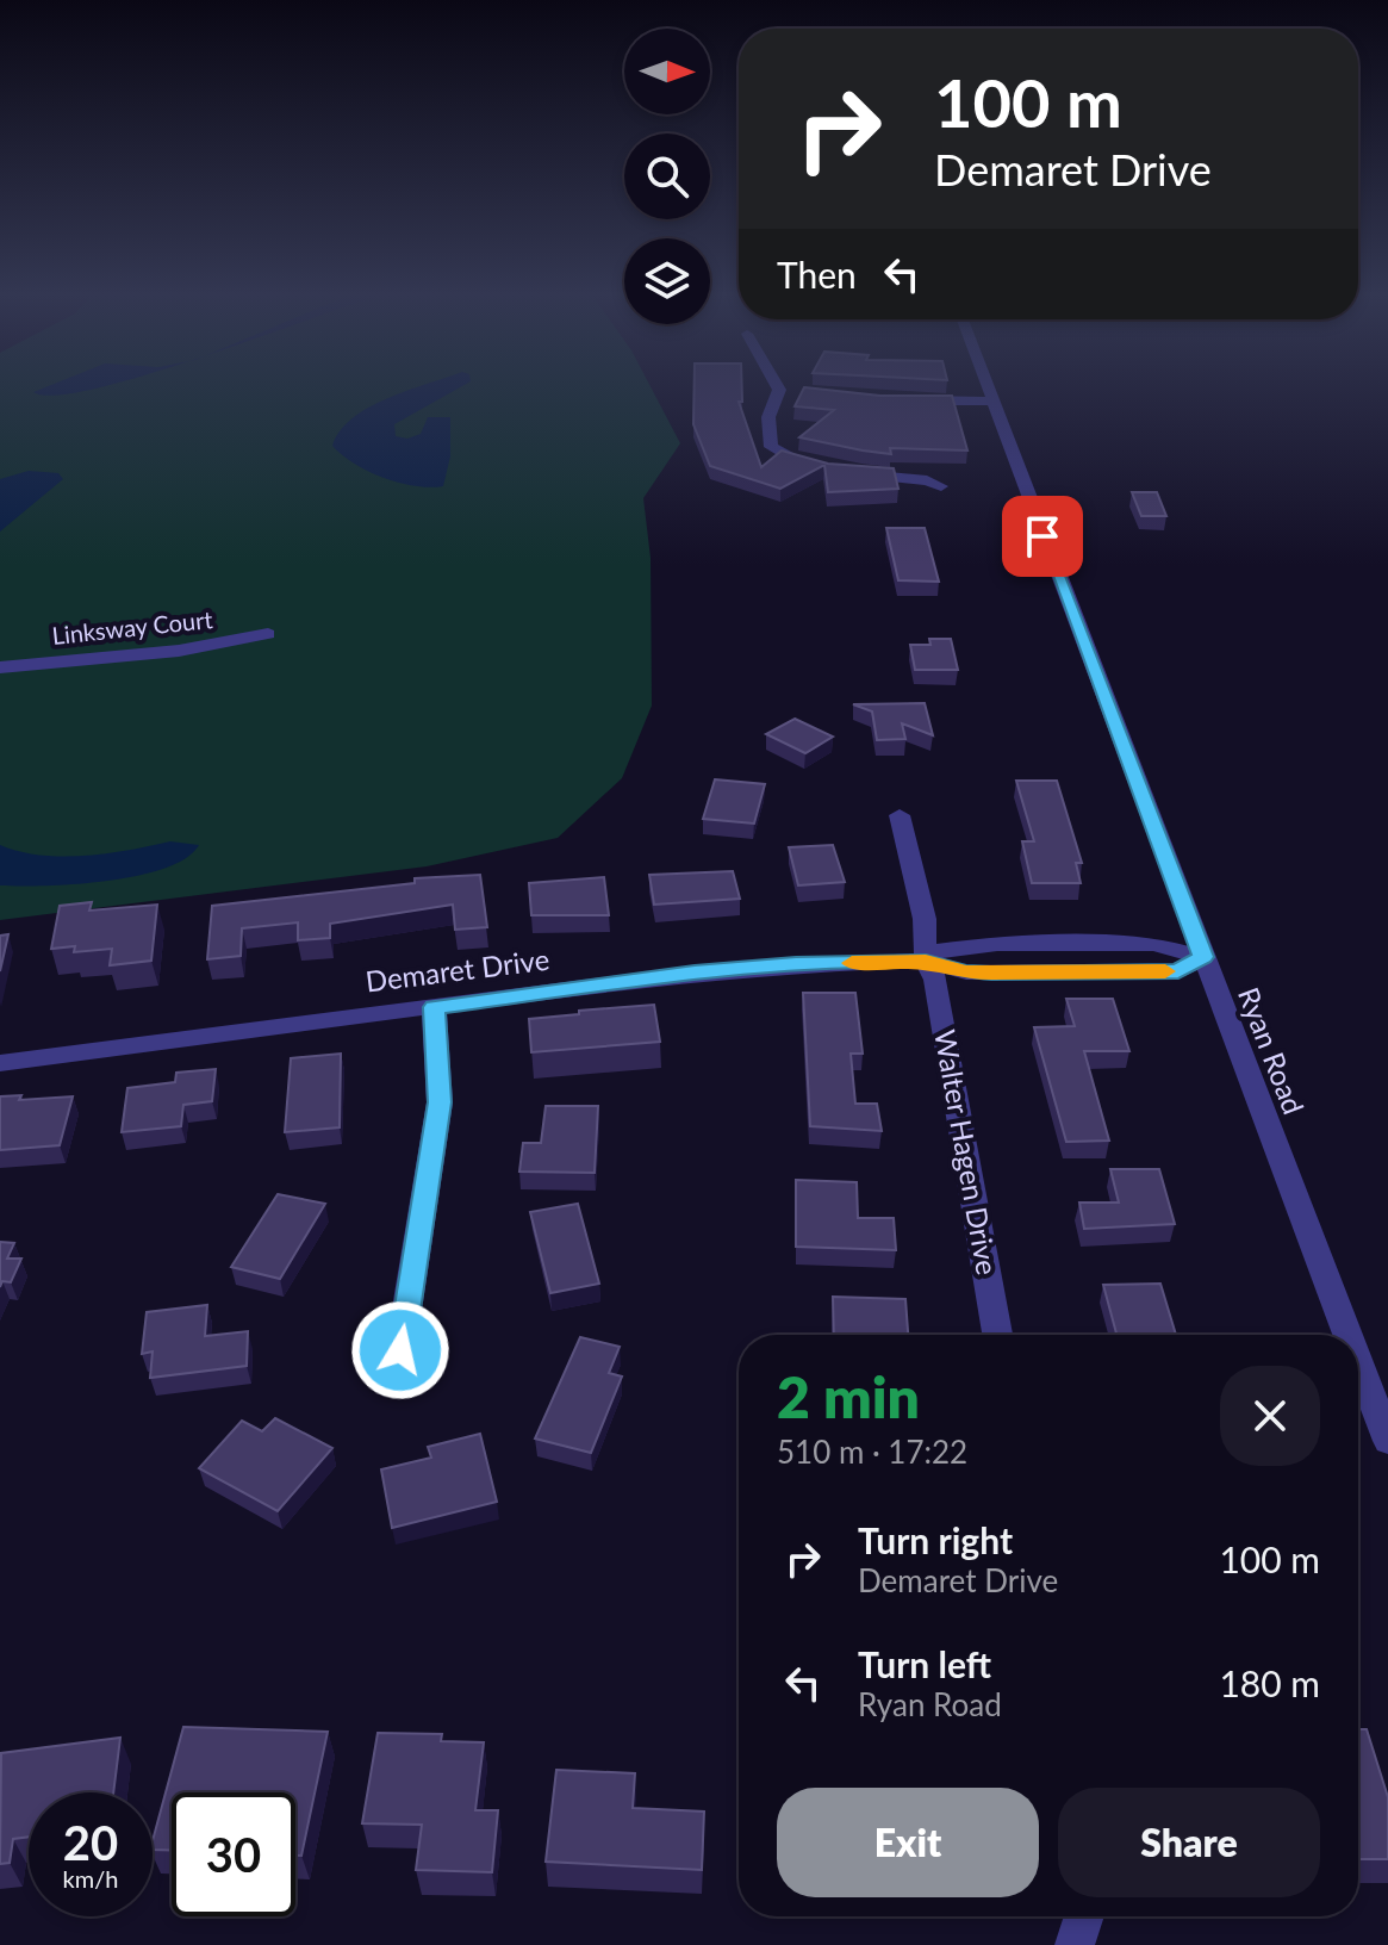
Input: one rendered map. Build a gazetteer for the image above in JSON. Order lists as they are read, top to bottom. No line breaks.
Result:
{"streets":{"street":["Linksway Court","Demaret Drive","Ryan Road","Walter Hagen Drive"]},"crossings":[["Demaret Drive","Ryan Road"],["Demaret Drive","Walter Hagen Drive"]],"north":"right","page":{"turn":["100 m","Demaret Drive"],"then":"Then","heading":["2 min","510 m · 17:22"],"list":[{"name":"Turn right","note":"Demaret Drive","value":"100 m"},{"name":"Turn left","note":"Ryan Road","value":"180 m"}],"buttons":["Exit","Share"],"speed":"20 km/h","limit":"30"}}
